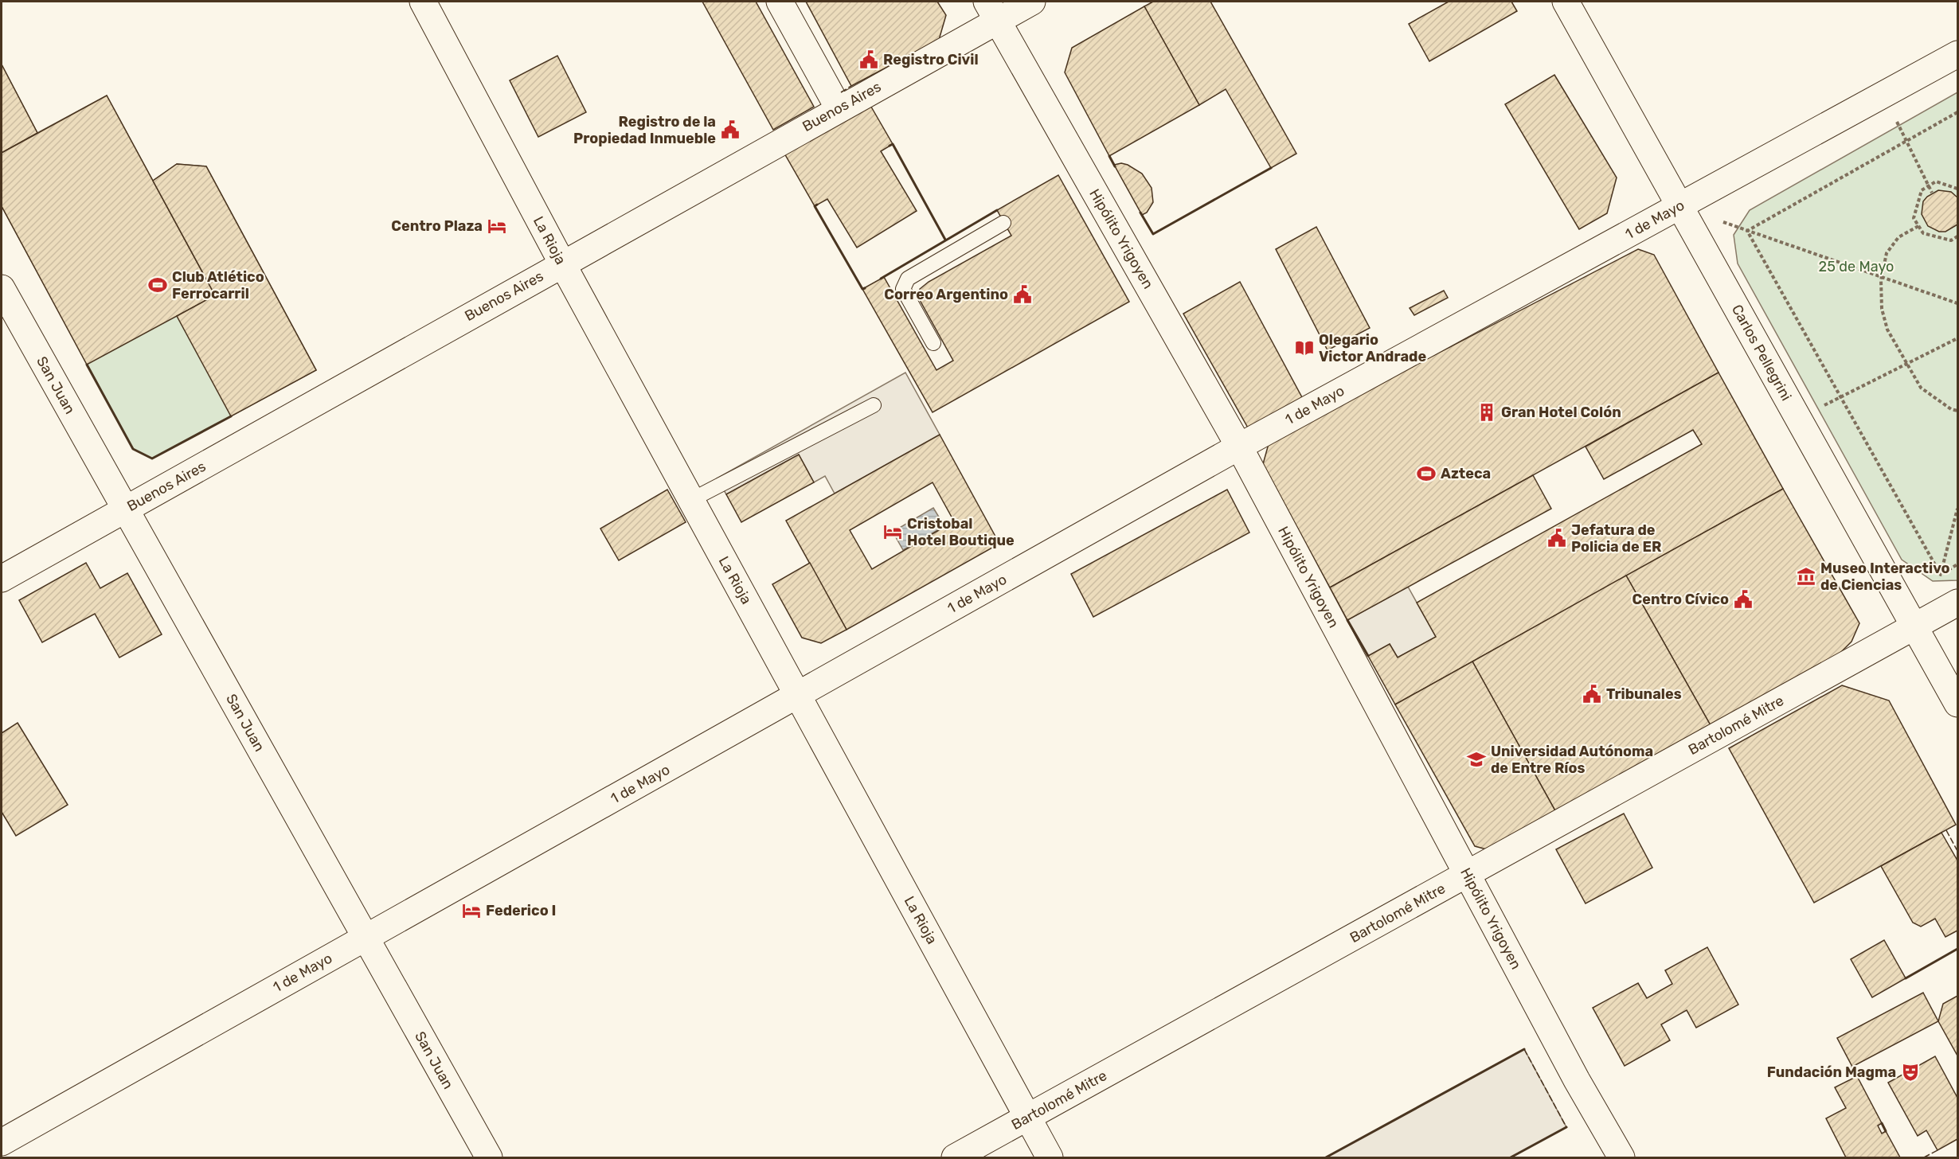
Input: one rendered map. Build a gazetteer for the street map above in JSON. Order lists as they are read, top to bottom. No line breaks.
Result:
{"streets":{"street":["Buenos Aires","1 de Mayo","Hipólito Yrigoyen","La Rioja","Carlos Pellegrini","San Juan","Bartolomé Mitre"]},"crossings":[["Buenos Aires","Hipólito Yrigoyen"],["Buenos Aires","La Rioja"],["Buenos Aires","San Juan"],["1 de Mayo","Hipólito Yrigoyen"],["1 de Mayo","La Rioja"],["1 de Mayo","Carlos Pellegrini"],["1 de Mayo","San Juan"],["Hipólito Yrigoyen","Bartolomé Mitre"],["La Rioja","Bartolomé Mitre"],["Carlos Pellegrini","Bartolomé Mitre"]],"parks":["25 de Mayo"],"places":{"public building":["Registro Civil","Registro de la Propiedad Inmueble","Correo Argentino","Jefatura de Policia de ER","Centro Cívico","Tribunales"],"hotel":["Centro Plaza","Cristobal Hotel Boutique","Federico I"],"sports":["Club Atlético Ferrocarril","Azteca"],"library":["Olegario Victor Andrade"],"building":["Gran Hotel Colón"],"museum":["Museo Interactivo de Ciencias"],"school or university":["Universidad Autónoma de Entre Ríos"],"theatre":["Fundación Magma"]}}
